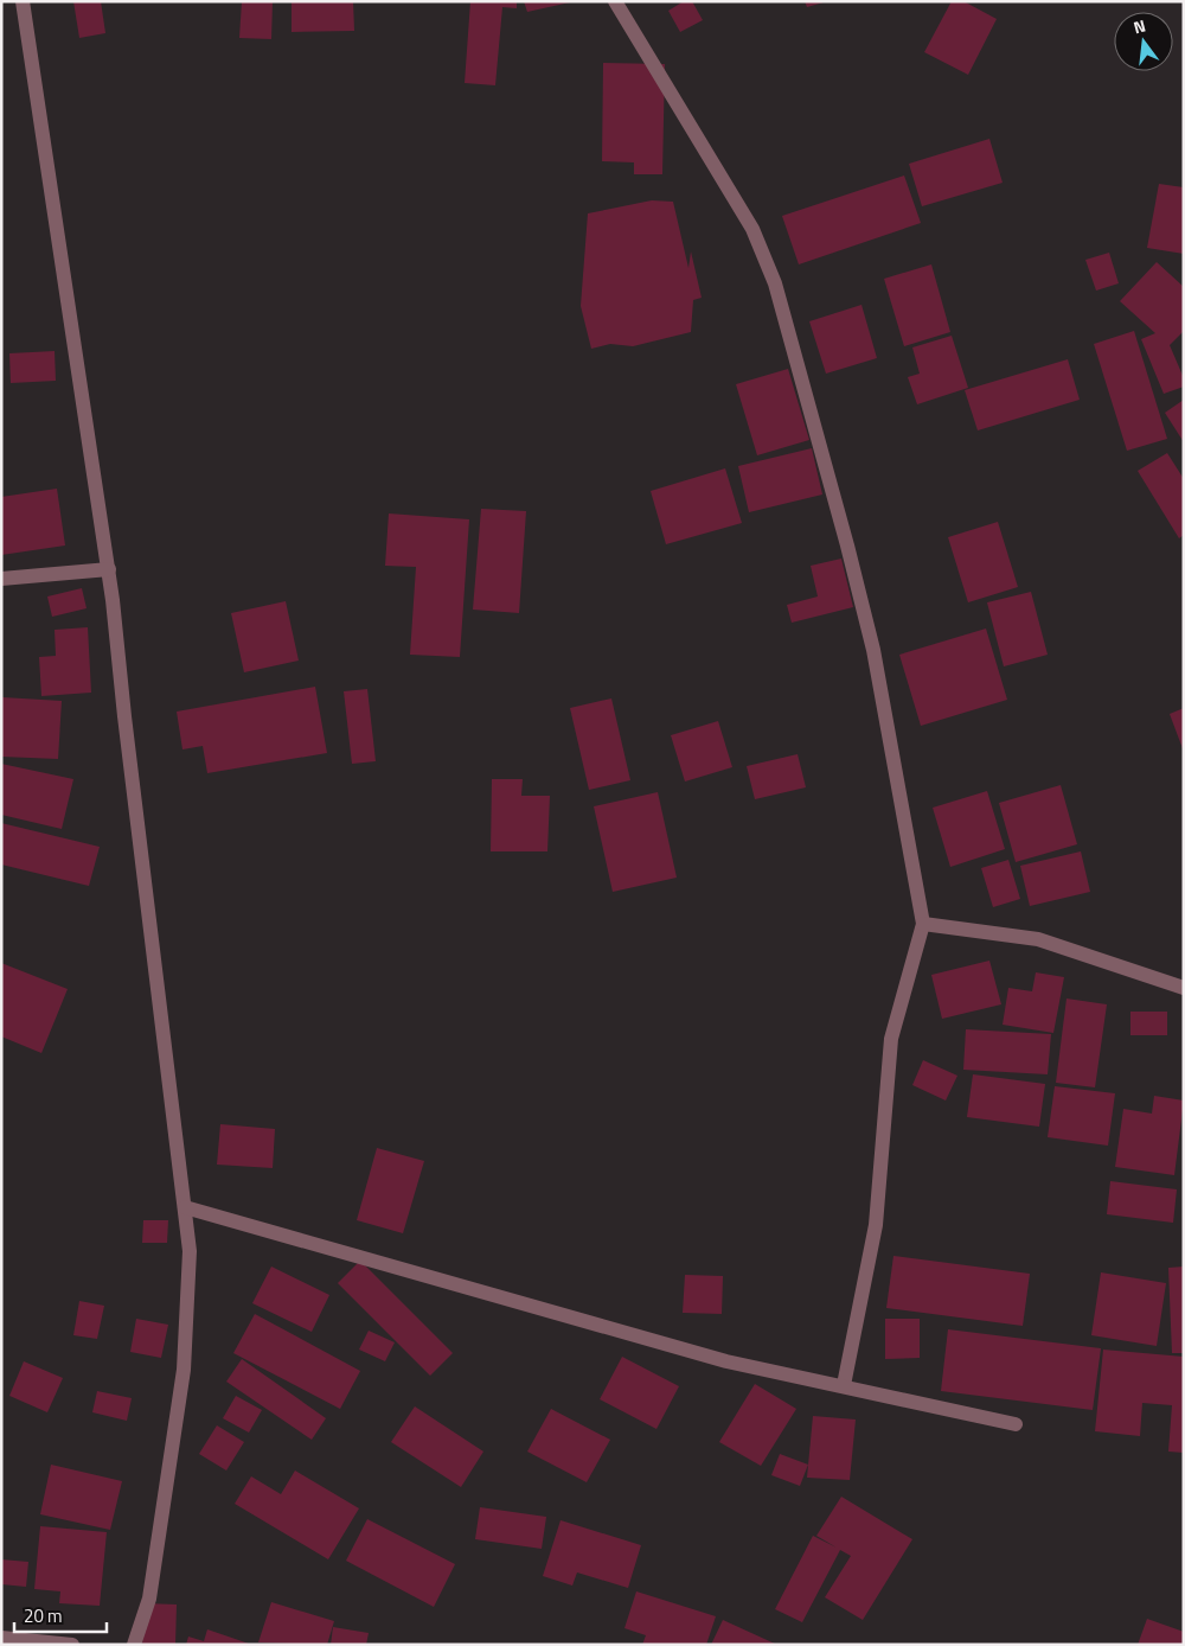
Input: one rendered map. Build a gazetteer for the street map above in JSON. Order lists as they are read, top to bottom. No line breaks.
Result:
{"scale_bar":"20 m","north":"top"}
